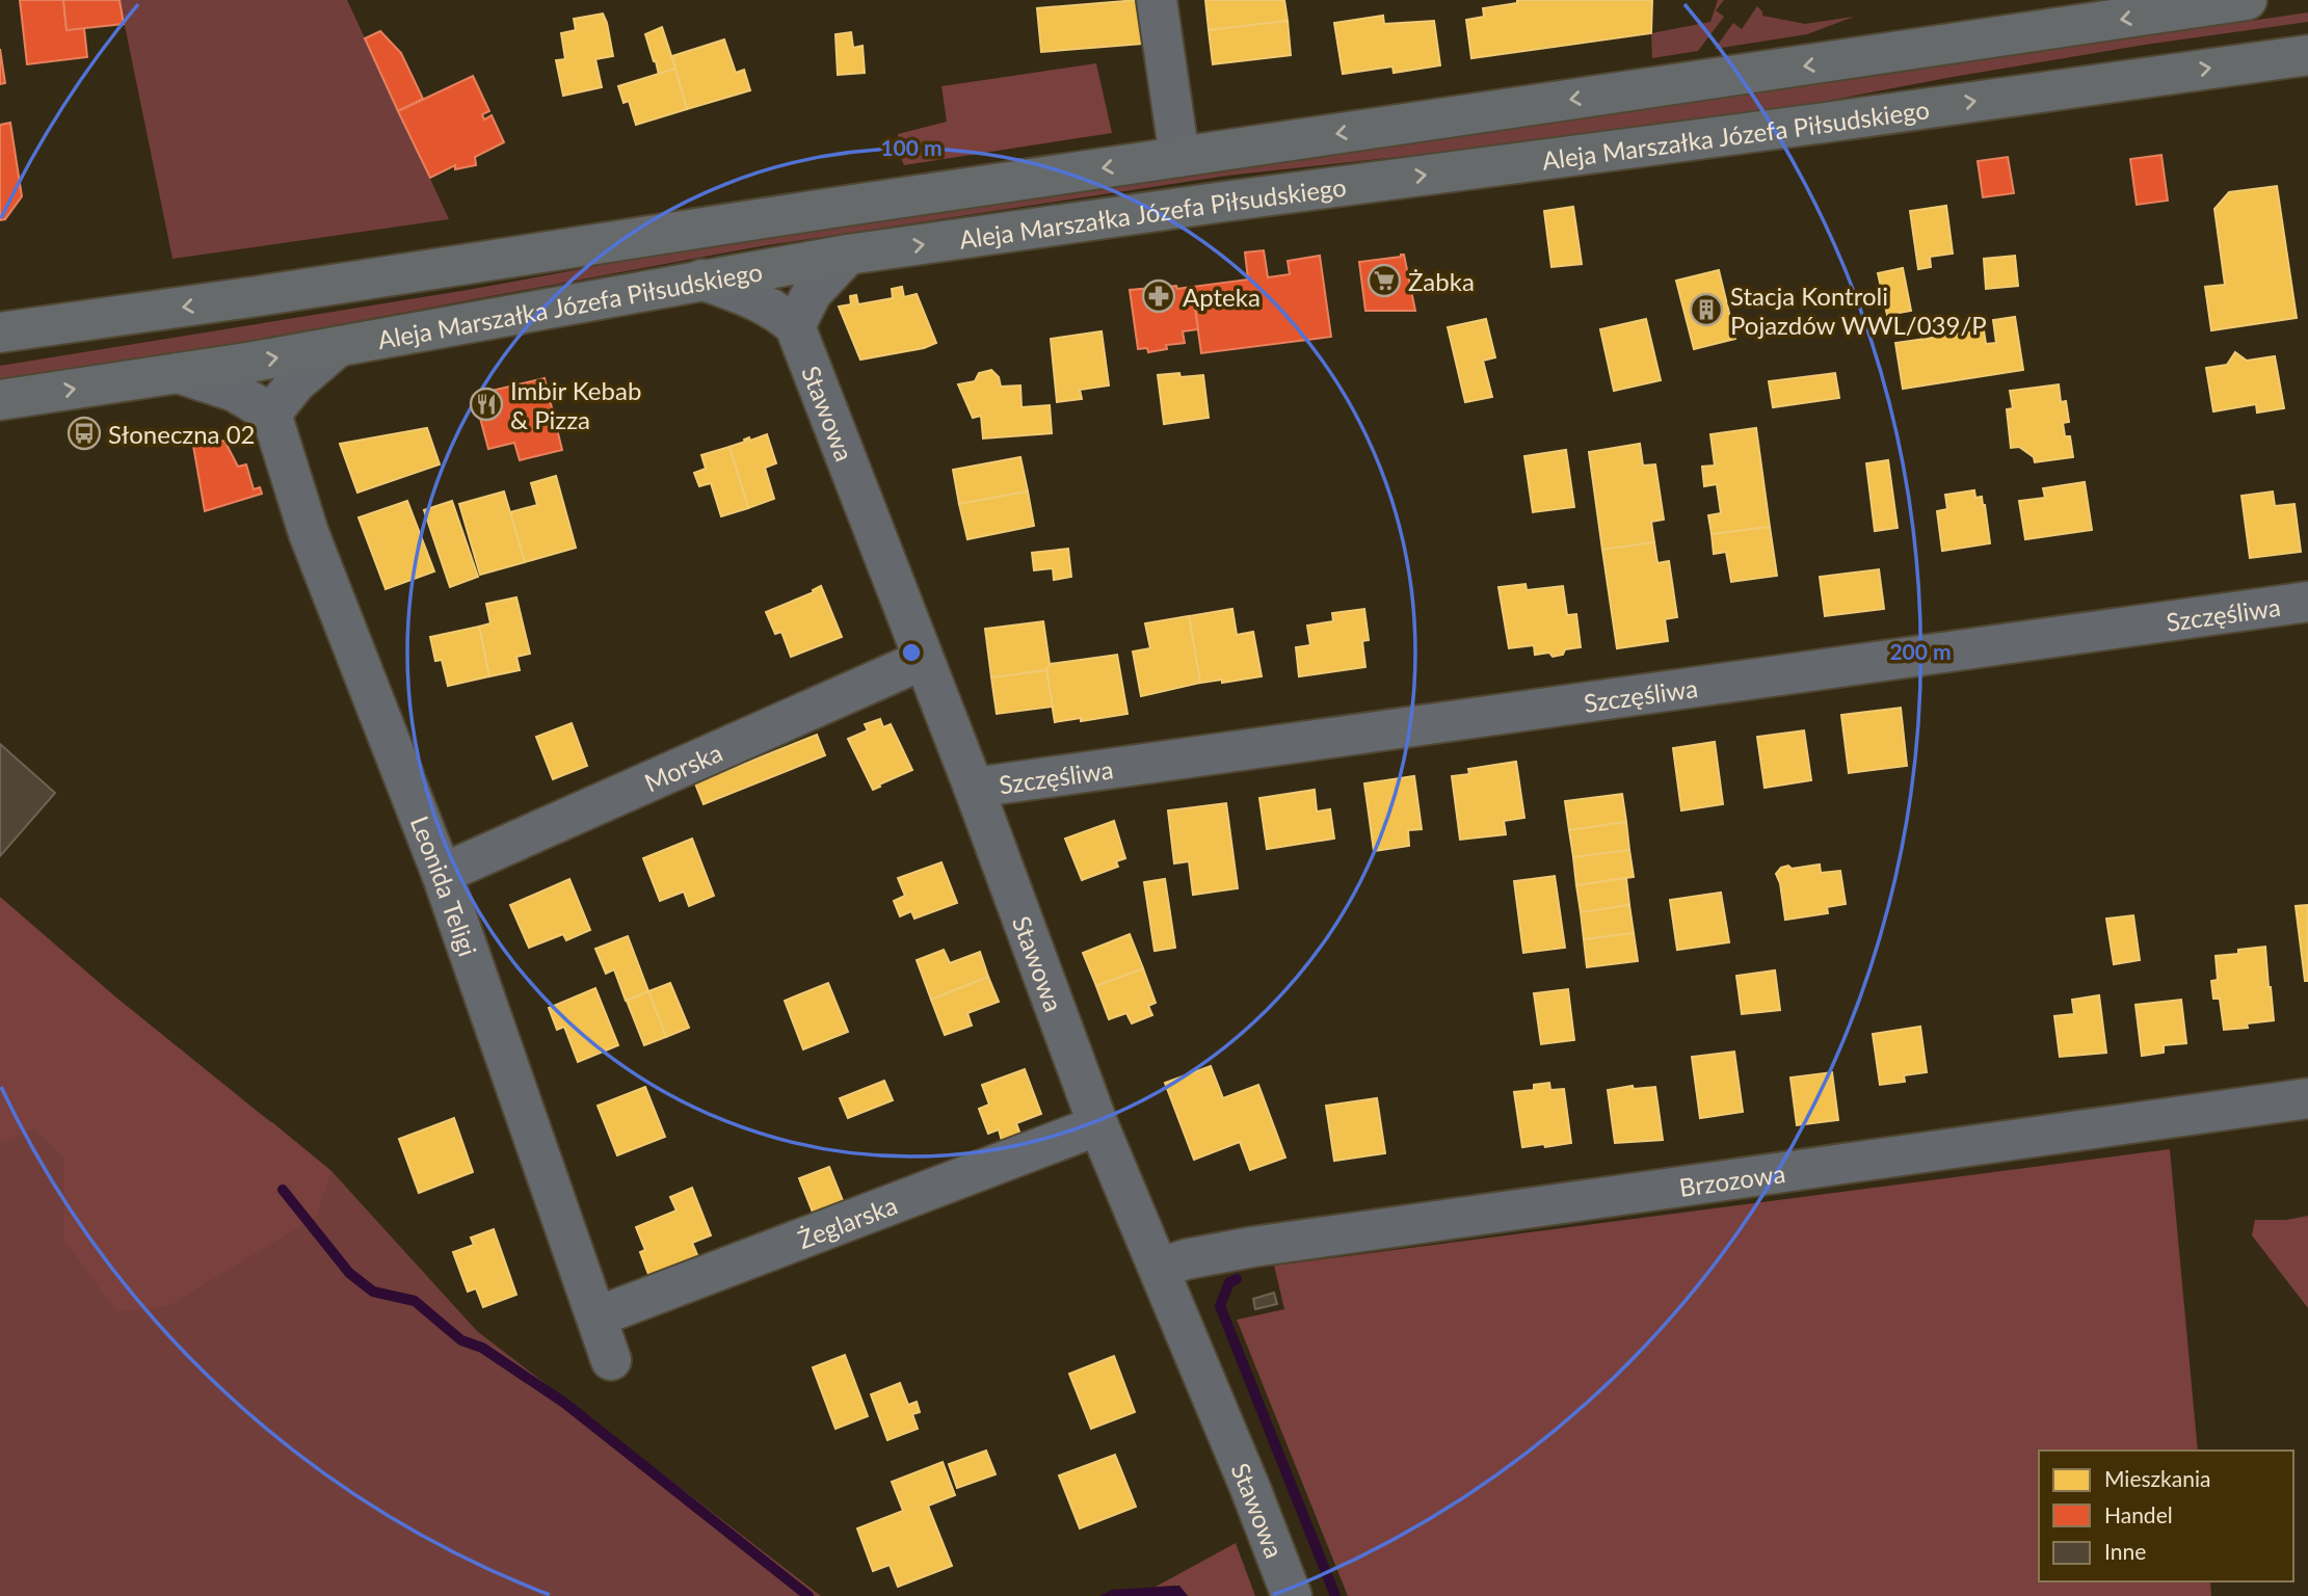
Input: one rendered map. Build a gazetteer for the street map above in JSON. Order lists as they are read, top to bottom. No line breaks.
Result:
{"streets":{"main road":["Aleja Marszałka Józefa Piłsudskiego"],"street":["Stawowa","Szczęśliwa","Morska","Leonida Teligi","Brzozowa","Żeglarska"]},"crossings":[["Stawowa","Szczęśliwa"],["Stawowa","Morska"],["Stawowa","Brzozowa"],["Stawowa","Żeglarska"],["Morska","Leonida Teligi"],["Leonida Teligi","Żeglarska"]],"places":{"supermarket":["Żabka"],"pharmacy":["Apteka"],"building":["Stacja Kontroli Pojazdów WWL/039/P"],"restaurant":["Imbir Kebab & Pizza"],"bus stop":["Słoneczna 02"]},"legend":["Mieszkania","Handel","Inne"],"rings":["100 m","200 m"]}
